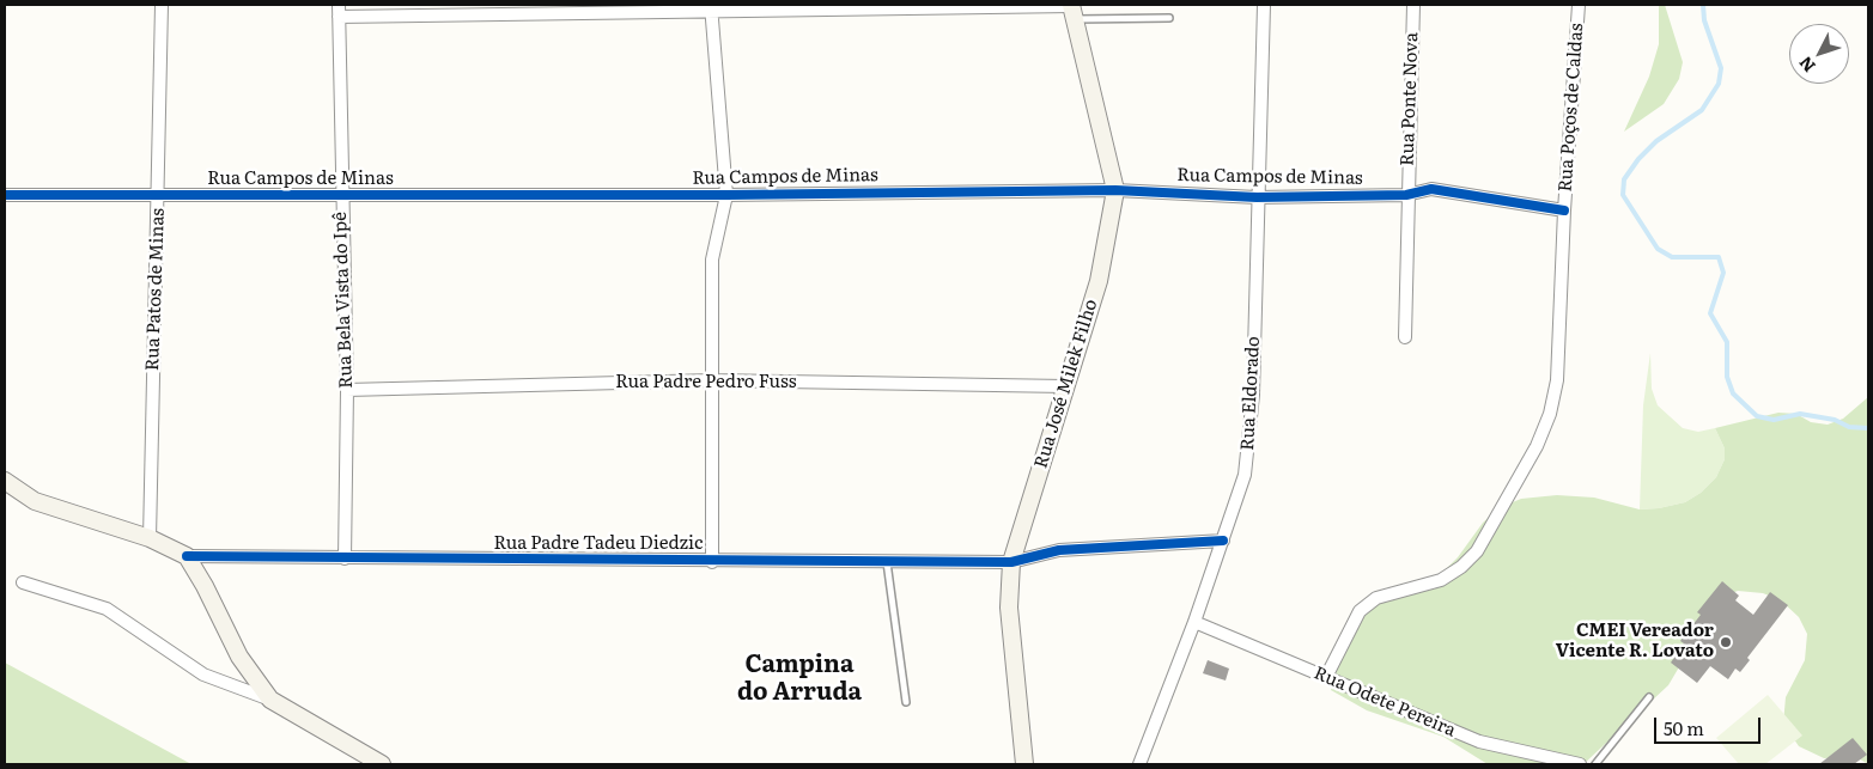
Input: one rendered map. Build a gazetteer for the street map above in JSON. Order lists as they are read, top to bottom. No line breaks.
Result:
{"streets":{"street":["Rua Ponte Nova","Rua Poços de Caldas","Rua Campos de Minas","Rua Patos de Minas","Rua Bela Vista do Ipê","Rua Padre Pedro Fuss","Rua José Milek Filho","Rua Eldorado","Rua Padre Tadeu Diedzic","Rua Odete Pereira"]},"crossings":[["Rua Ponte Nova","Rua Campos de Minas"],["Rua Poços de Caldas","Rua Campos de Minas"],["Rua Poços de Caldas","Rua Odete Pereira"],["Rua Campos de Minas","Rua Patos de Minas"],["Rua Campos de Minas","Rua Bela Vista do Ipê"],["Rua Campos de Minas","Rua José Milek Filho"],["Rua Campos de Minas","Rua Eldorado"],["Rua Patos de Minas","Rua Padre Tadeu Diedzic"],["Rua Bela Vista do Ipê","Rua Padre Pedro Fuss"],["Rua Bela Vista do Ipê","Rua Padre Tadeu Diedzic"],["Rua Padre Pedro Fuss","Rua José Milek Filho"],["Rua José Milek Filho","Rua Padre Tadeu Diedzic"],["Rua Eldorado","Rua Padre Tadeu Diedzic"],["Rua Eldorado","Rua Odete Pereira"]],"districts":["Campina do Arruda"],"places":["CMEI Vereador Vicente R. Lovato"],"scale_bar":"50 m","north":"bottom left"}
